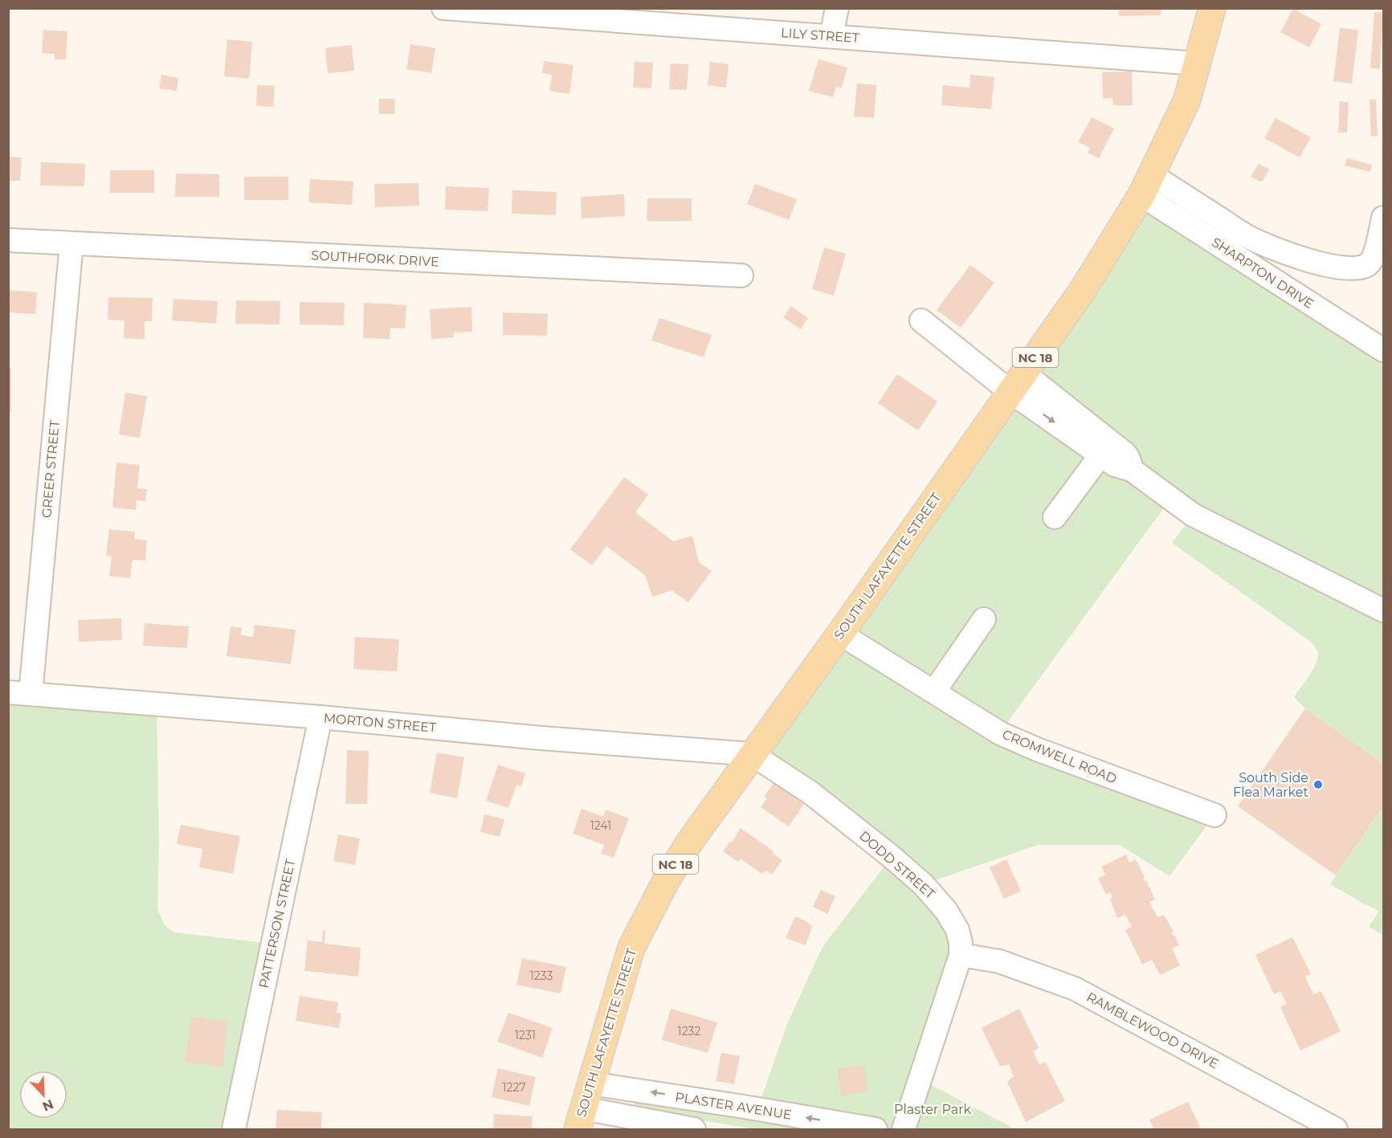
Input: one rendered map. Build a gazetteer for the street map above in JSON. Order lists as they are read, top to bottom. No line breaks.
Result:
{"streets":{"main road":["NC 18","SOUTH LAFAYETTE STREET"],"street":["LILY STREET","SOUTHFORK DRIVE","SHARPTON DRIVE","GREER STREET","MORTON STREET","CROMWELL ROAD","DODD STREET","PATTERSON STREET","RAMBLEWOOD DRIVE","PLASTER AVENUE"]},"crossings":[["LILY STREET","SOUTH LAFAYETTE STREET"],["SOUTHFORK DRIVE","GREER STREET"],["SHARPTON DRIVE","SOUTH LAFAYETTE STREET"],["GREER STREET","MORTON STREET"],["SOUTH LAFAYETTE STREET","MORTON STREET"],["SOUTH LAFAYETTE STREET","CROMWELL ROAD"],["SOUTH LAFAYETTE STREET","DODD STREET"],["SOUTH LAFAYETTE STREET","PLASTER AVENUE"],["MORTON STREET","DODD STREET"],["MORTON STREET","PATTERSON STREET"],["DODD STREET","RAMBLEWOOD DRIVE"]],"parks":["Plaster Park"],"places":["South Side Flea Market"],"house_numbers":["1241","1233","1232","1231","1227"],"north":"bottom right"}
